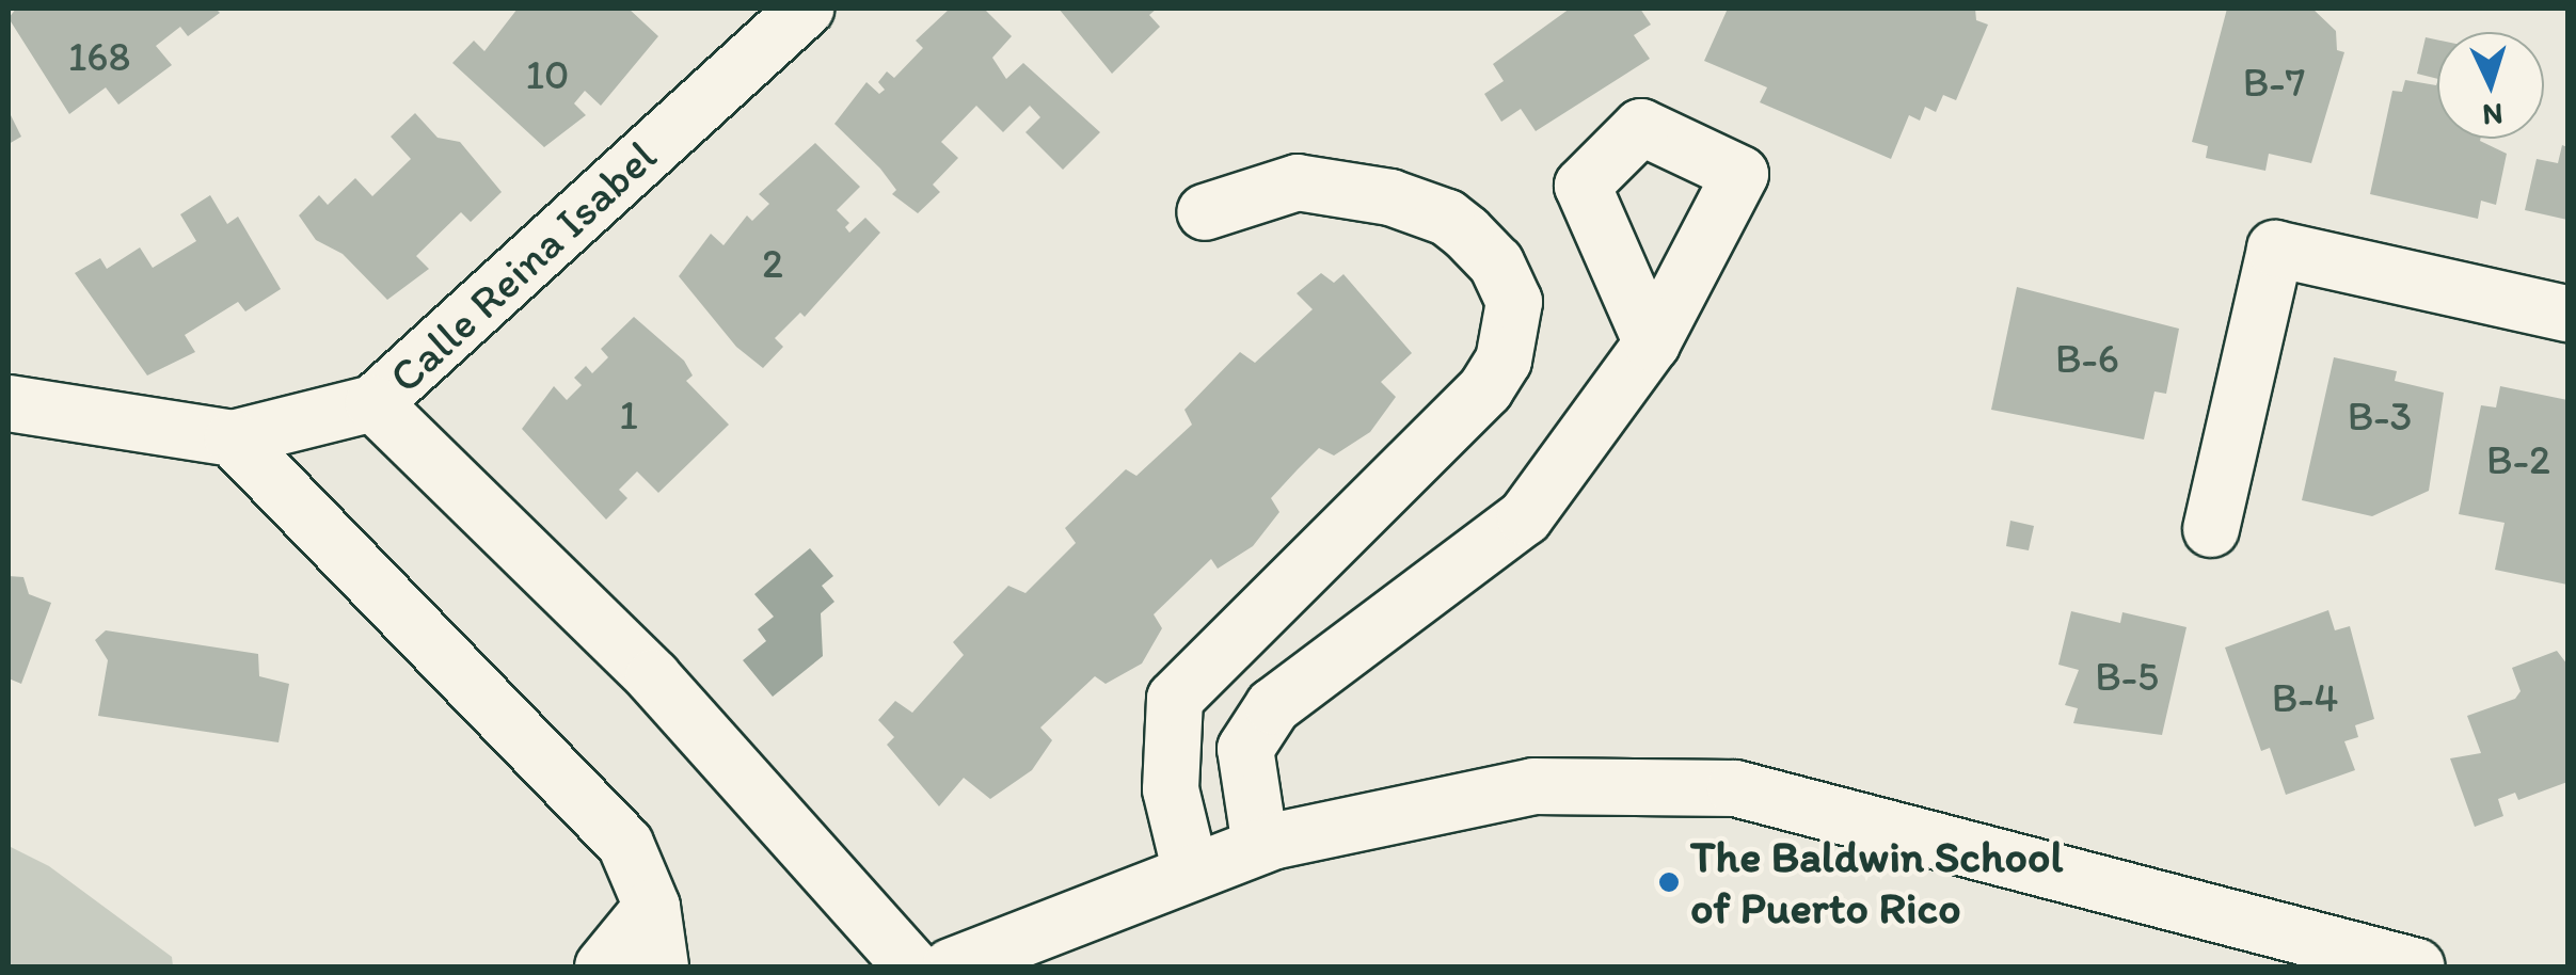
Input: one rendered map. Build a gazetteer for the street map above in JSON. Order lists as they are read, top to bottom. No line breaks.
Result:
{"streets":{"street":["Calle Reina Isabel"]},"places":["The Baldwin School of Puerto Rico"],"house_numbers":["168","10","B-7","2","B-6","1","B-3","B-2","B-5","B-4"],"north":"bottom"}
